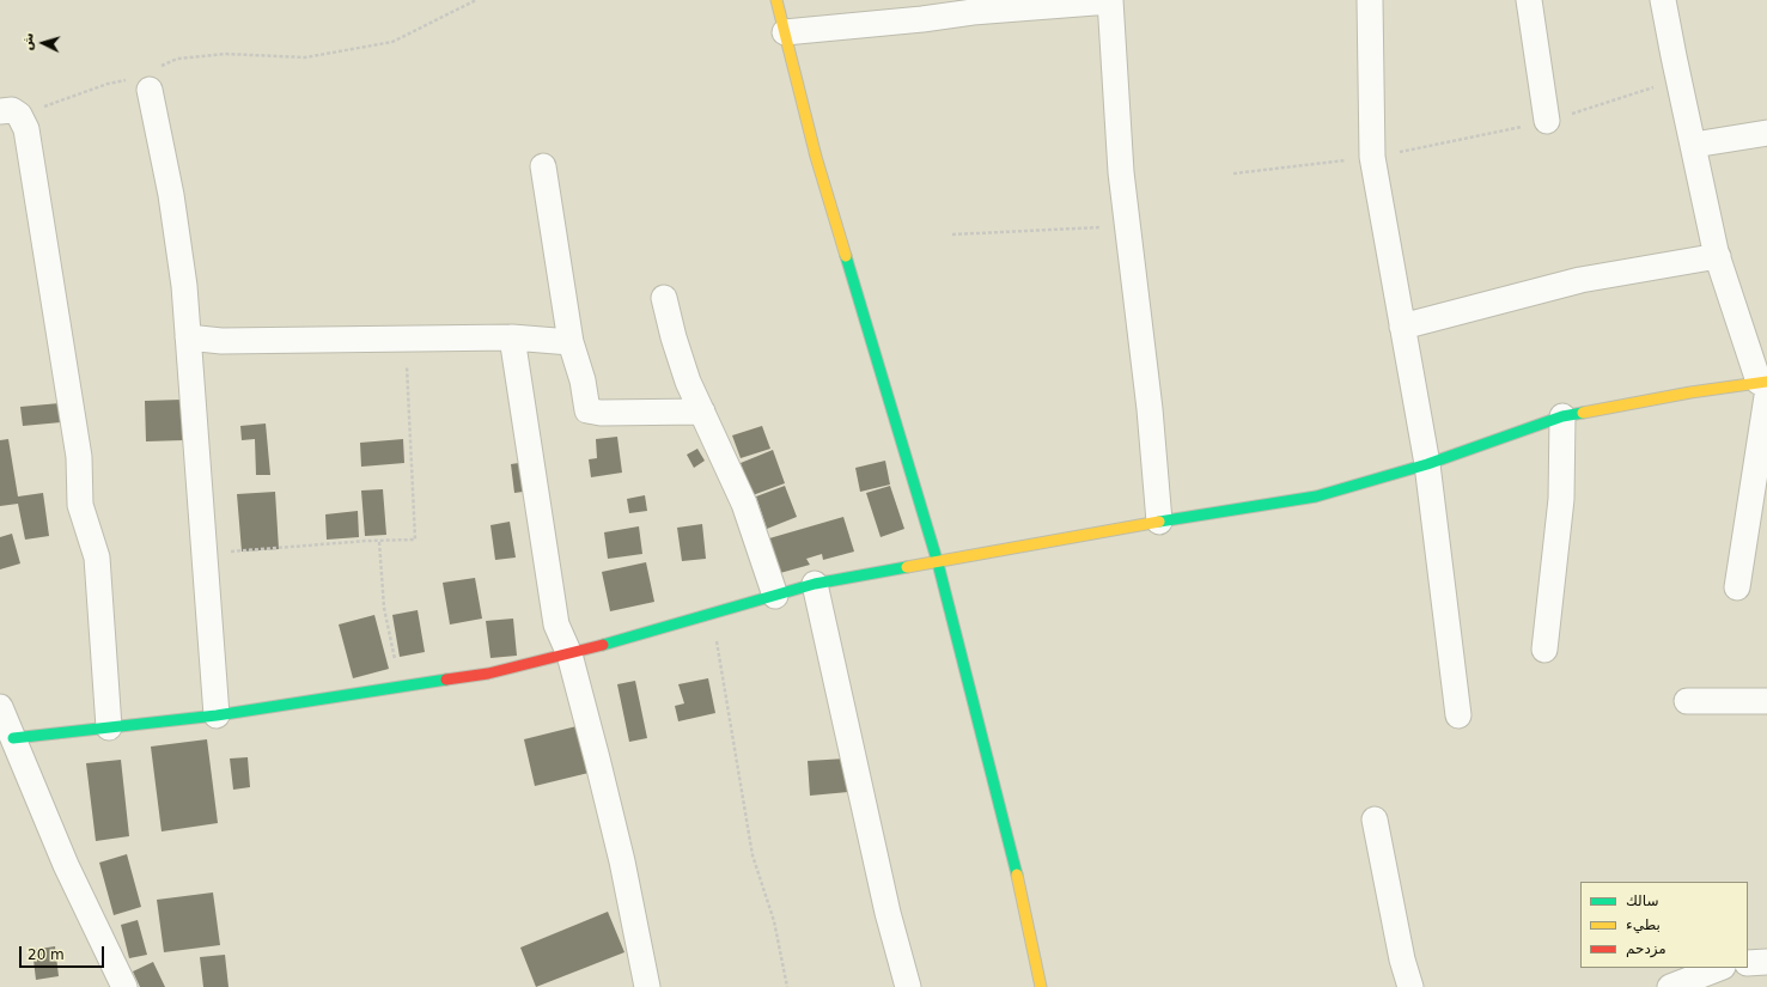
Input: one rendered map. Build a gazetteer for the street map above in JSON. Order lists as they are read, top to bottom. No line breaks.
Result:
{"legend":["سالك","بطيء","مزدحم"],"scale_bar":"20 m","north":"left"}
